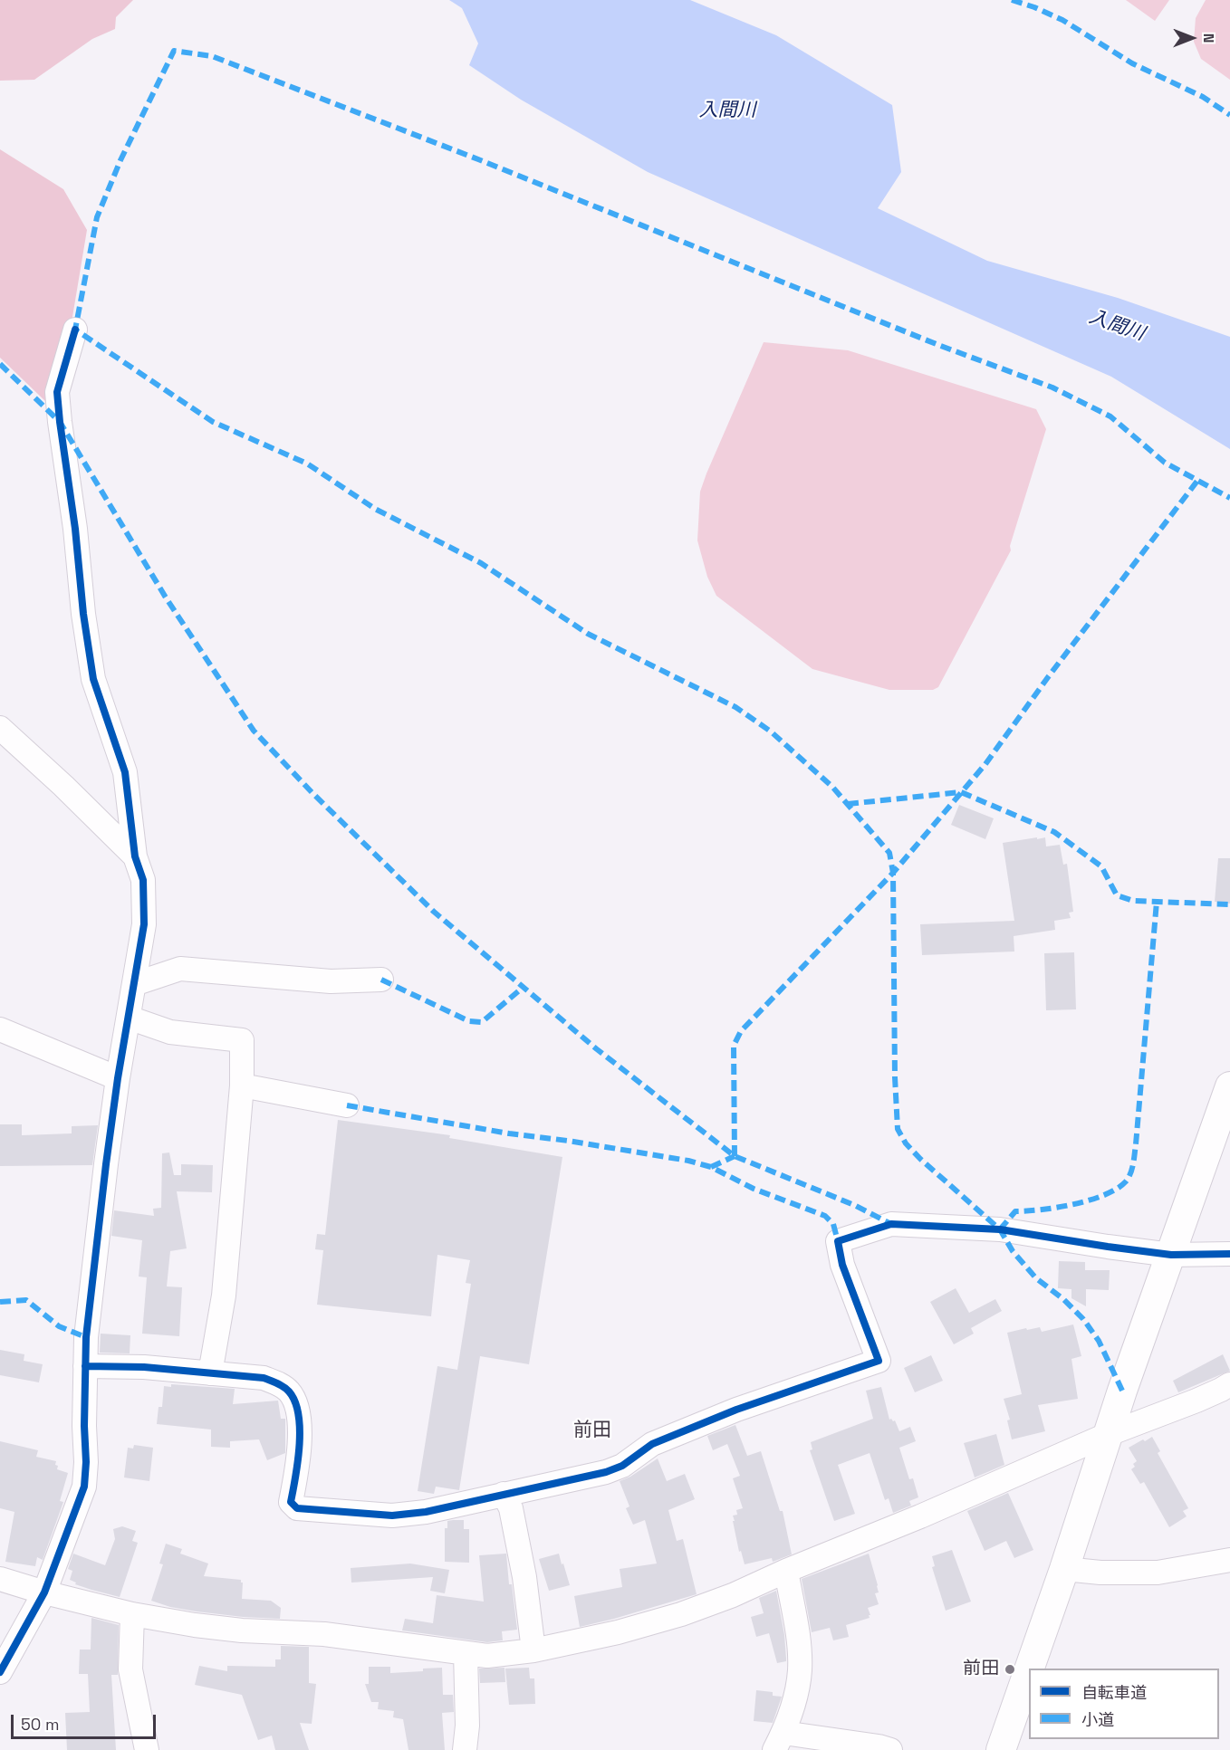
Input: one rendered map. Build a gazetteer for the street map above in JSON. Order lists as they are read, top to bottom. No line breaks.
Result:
{"districts":["前田"],"water":["入間川"],"places":["前田"],"legend":["自転車道","小道"],"scale_bar":"50 m","north":"right"}
